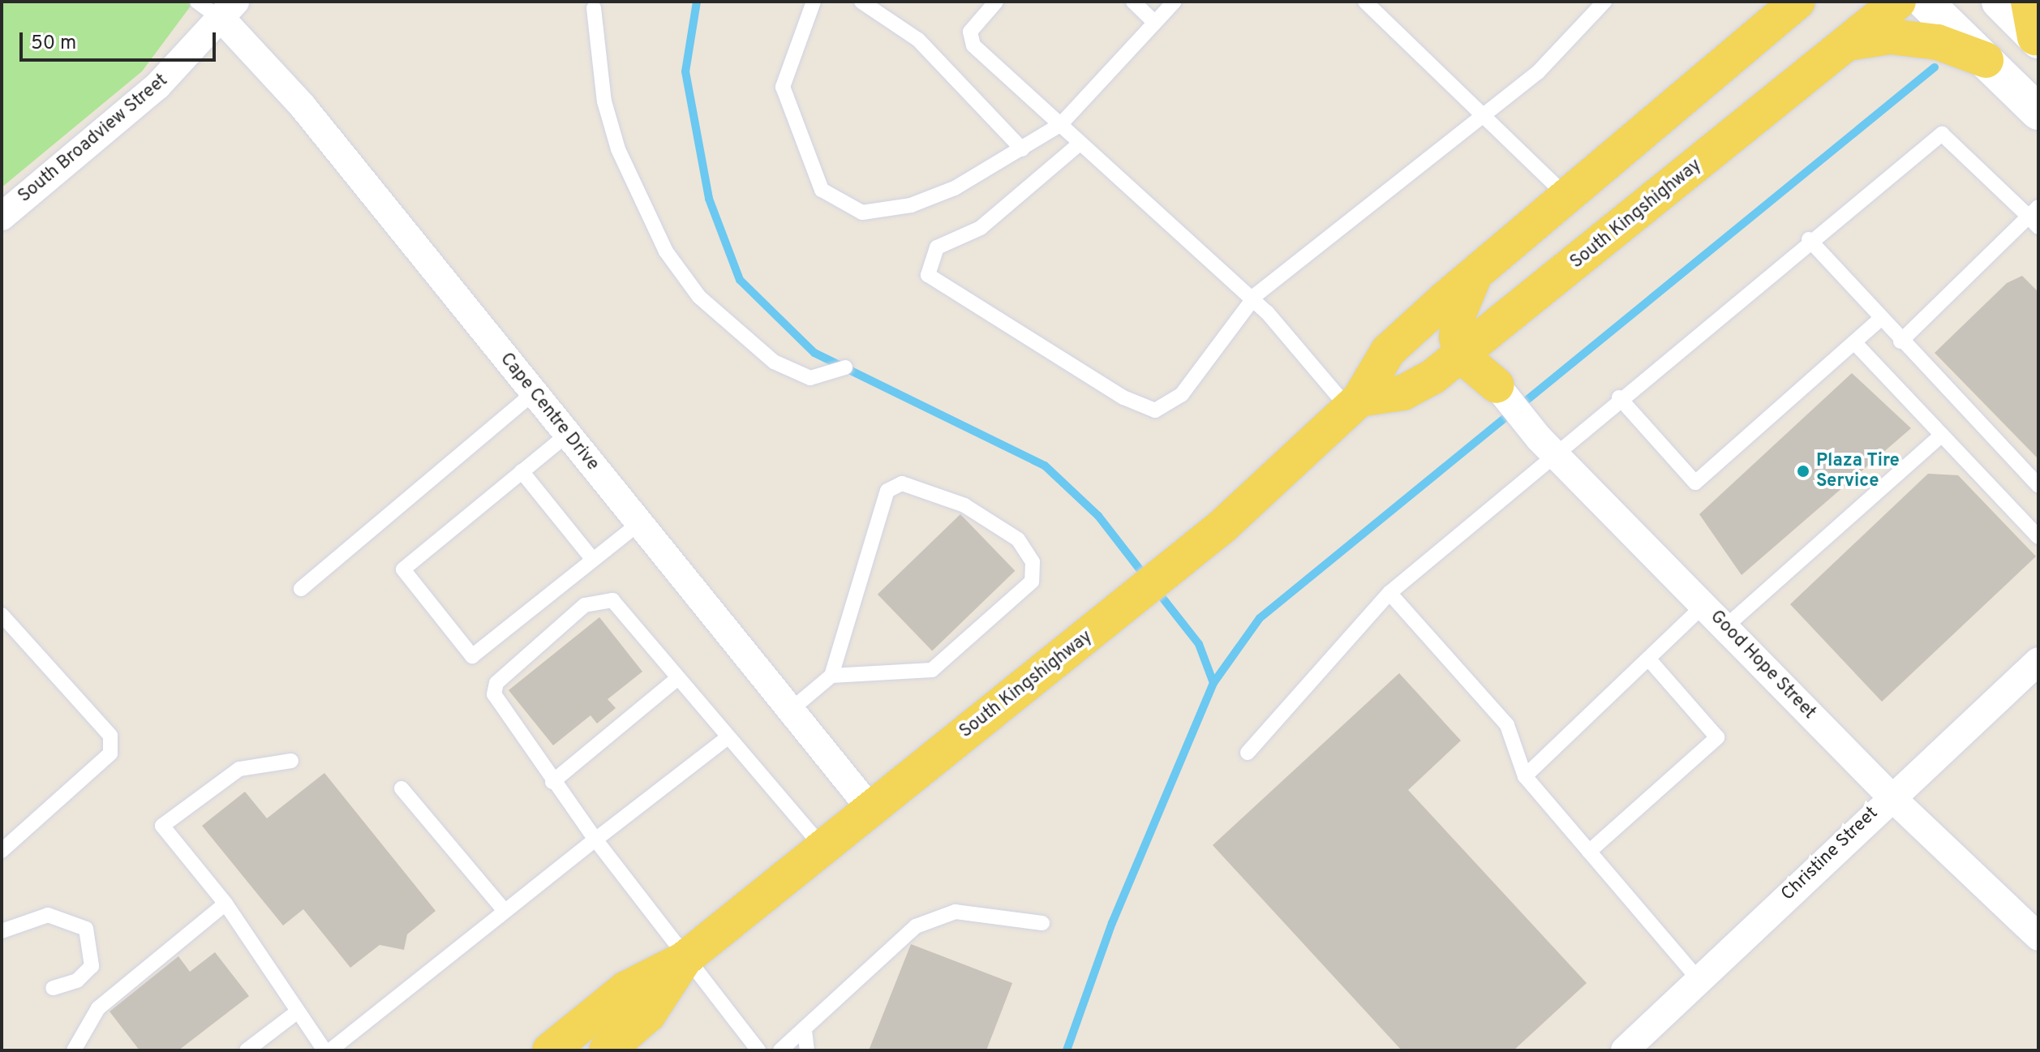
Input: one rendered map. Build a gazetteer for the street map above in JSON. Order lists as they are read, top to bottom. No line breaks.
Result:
{"streets":{"main road":["South Kingshighway"],"street":["South Broadview Street","Cape Centre Drive","Good Hope Street","Christine Street"]},"crossings":[["South Broadview Street","Cape Centre Drive"],["South Kingshighway","Cape Centre Drive"],["Good Hope Street","Christine Street"]],"places":["Plaza Tire Service"],"scale_bar":"50 m"}
